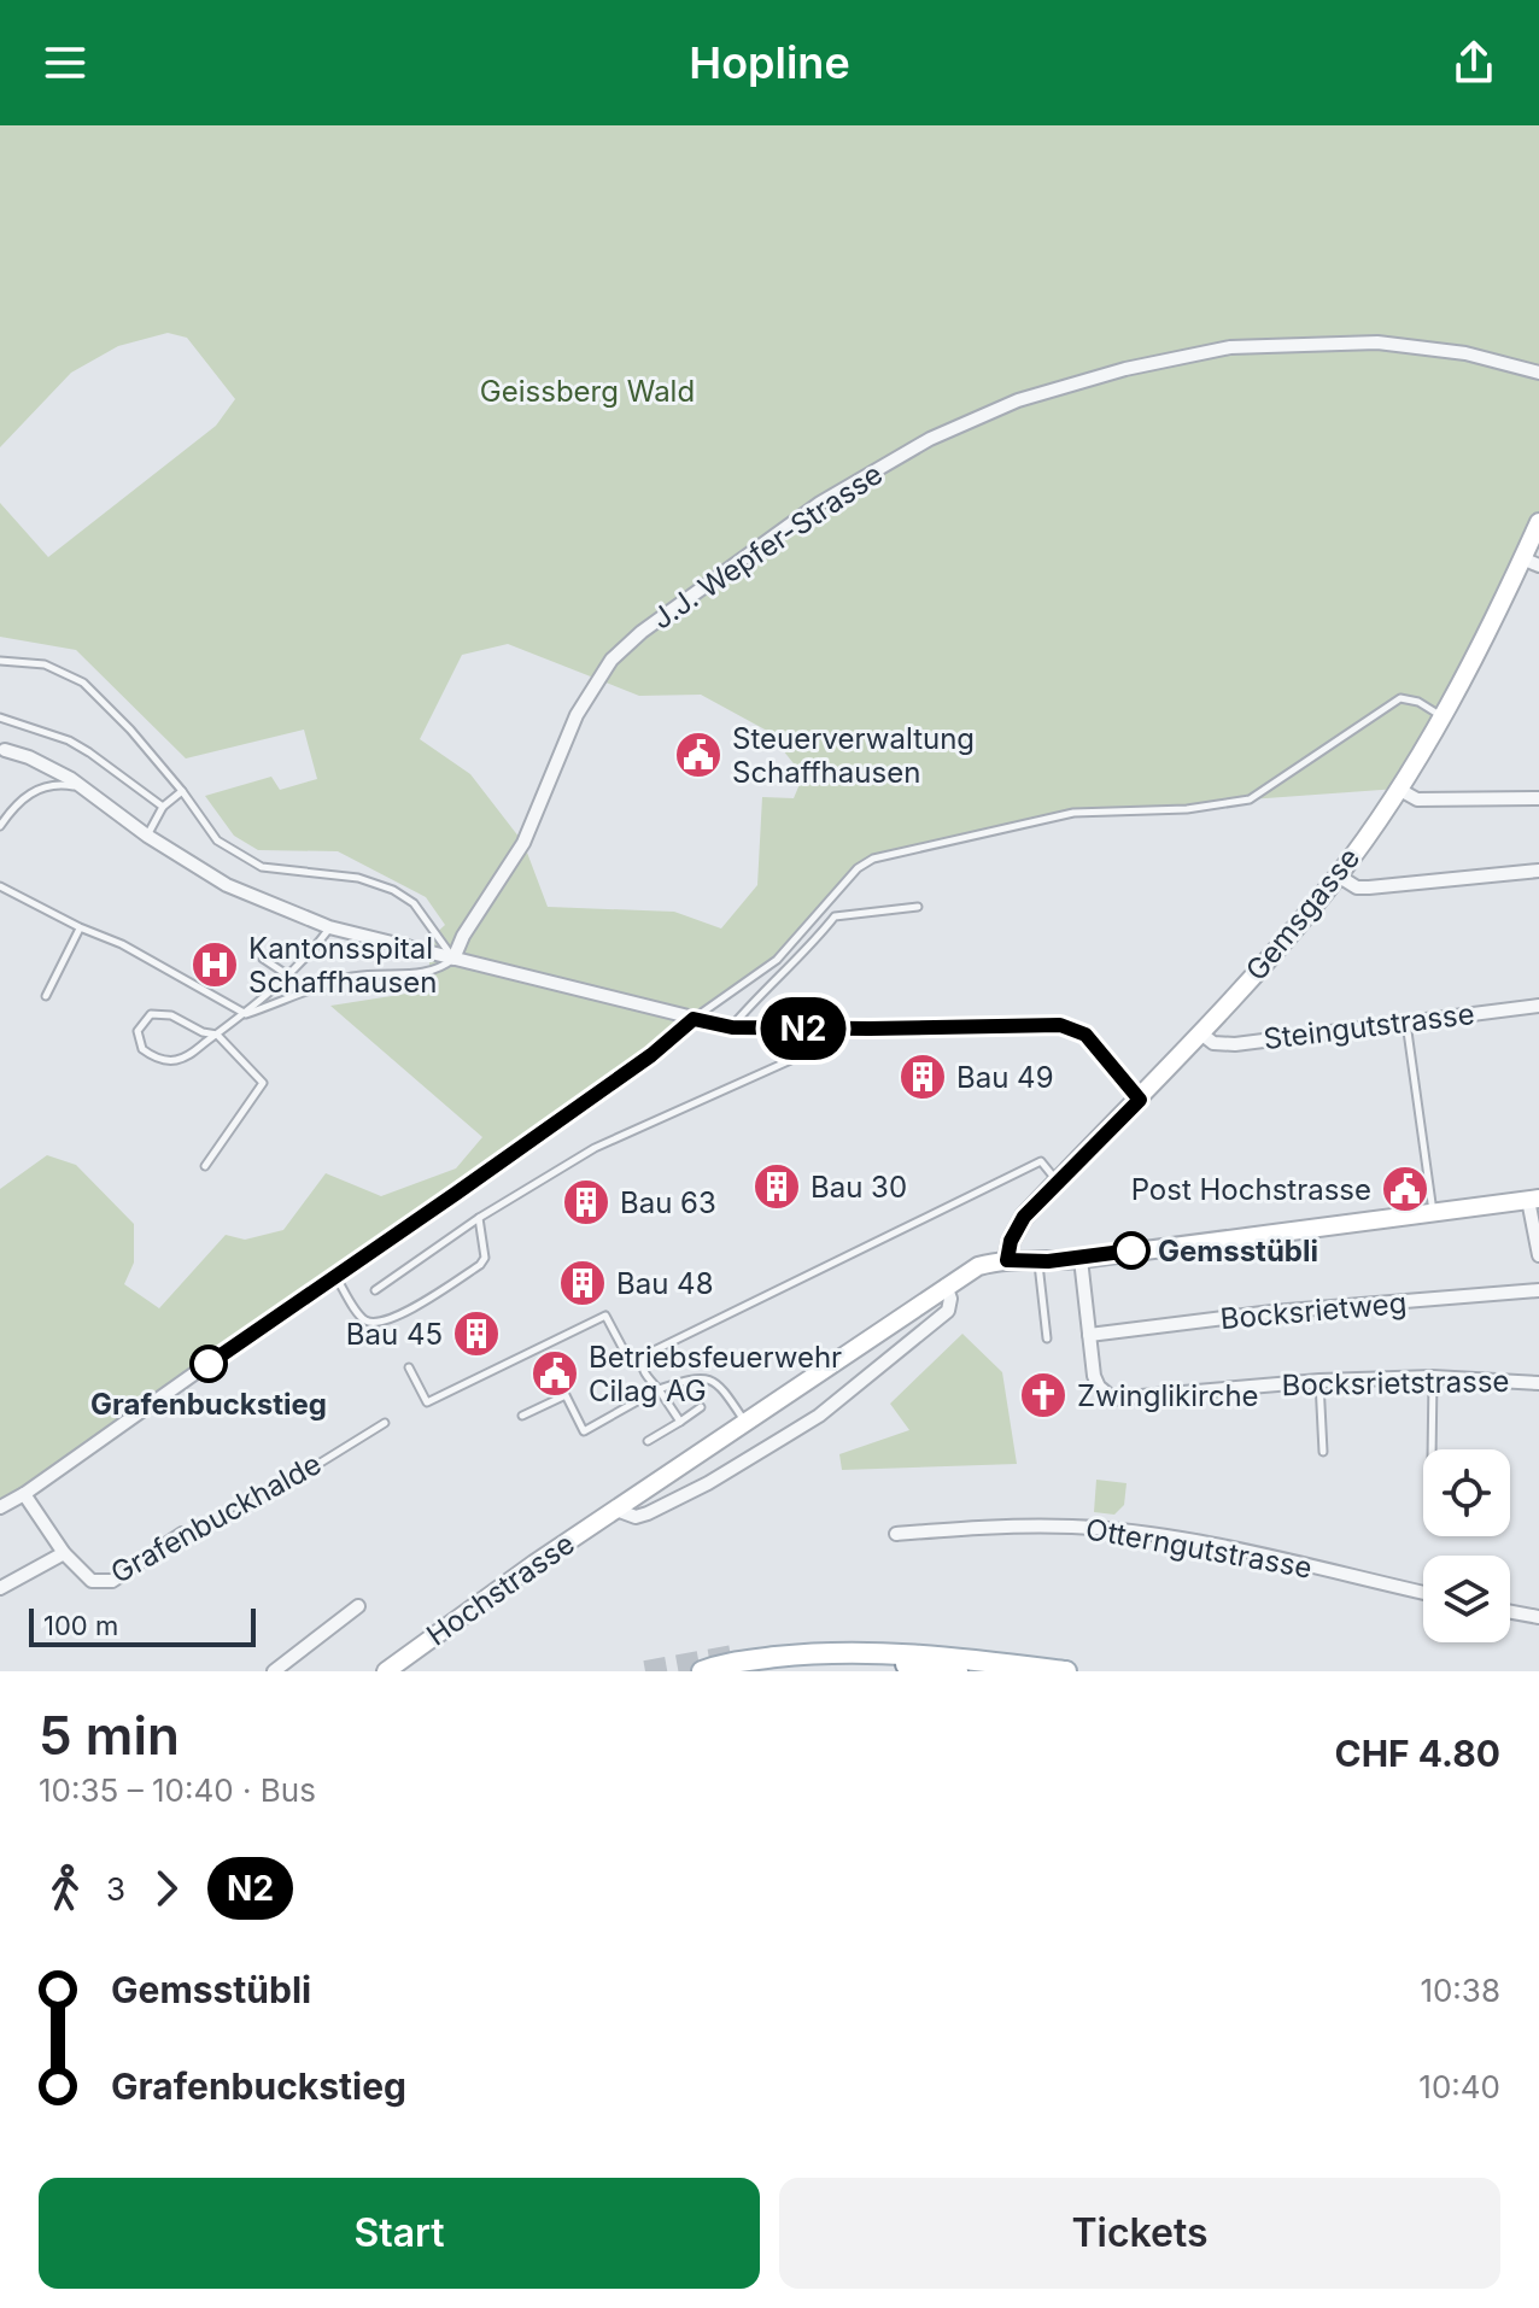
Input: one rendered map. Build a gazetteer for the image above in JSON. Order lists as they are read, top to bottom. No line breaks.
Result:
{"streets":{"street":["J.J. Wepfer-Strasse","Gemsgasse","Steingutstrasse","Bocksrietweg","Bocksrietstrasse","Grafenbuckhalde","Otterngutstrasse","Hochstrasse"]},"crossings":[["Gemsgasse","Steingutstrasse"],["Gemsgasse","Hochstrasse"],["Bocksrietweg","Bocksrietstrasse"],["Bocksrietstrasse","Hochstrasse"]],"parks":["Geissberg Wald"],"places":{"public building":["Steuerverwaltung Schaffhausen","Post Hochstrasse","Betriebsfeuerwehr Cilag AG"],"hospital":["Kantonsspital Schaffhausen"],"building":["Bau 49","Bau 30","Bau 63","Bau 48","Bau 45"],"other":["Gemsstübli","Grafenbuckstieg"],"church":["Zwinglikirche"]},"lines":["bus line N2"],"scale_bar":"100 m","page":{"header":"Hopline","on_map":"N2","scale":"100 m","heading":["5 min","10:35 – 10:40 · Bus","CHF 4.80"],"legs":["3","N2"],"list":[{"name":"Gemsstübli","value":"10:38"},{"name":"Grafenbuckstieg","value":"10:40"}],"buttons":["Start","Tickets"]}}
